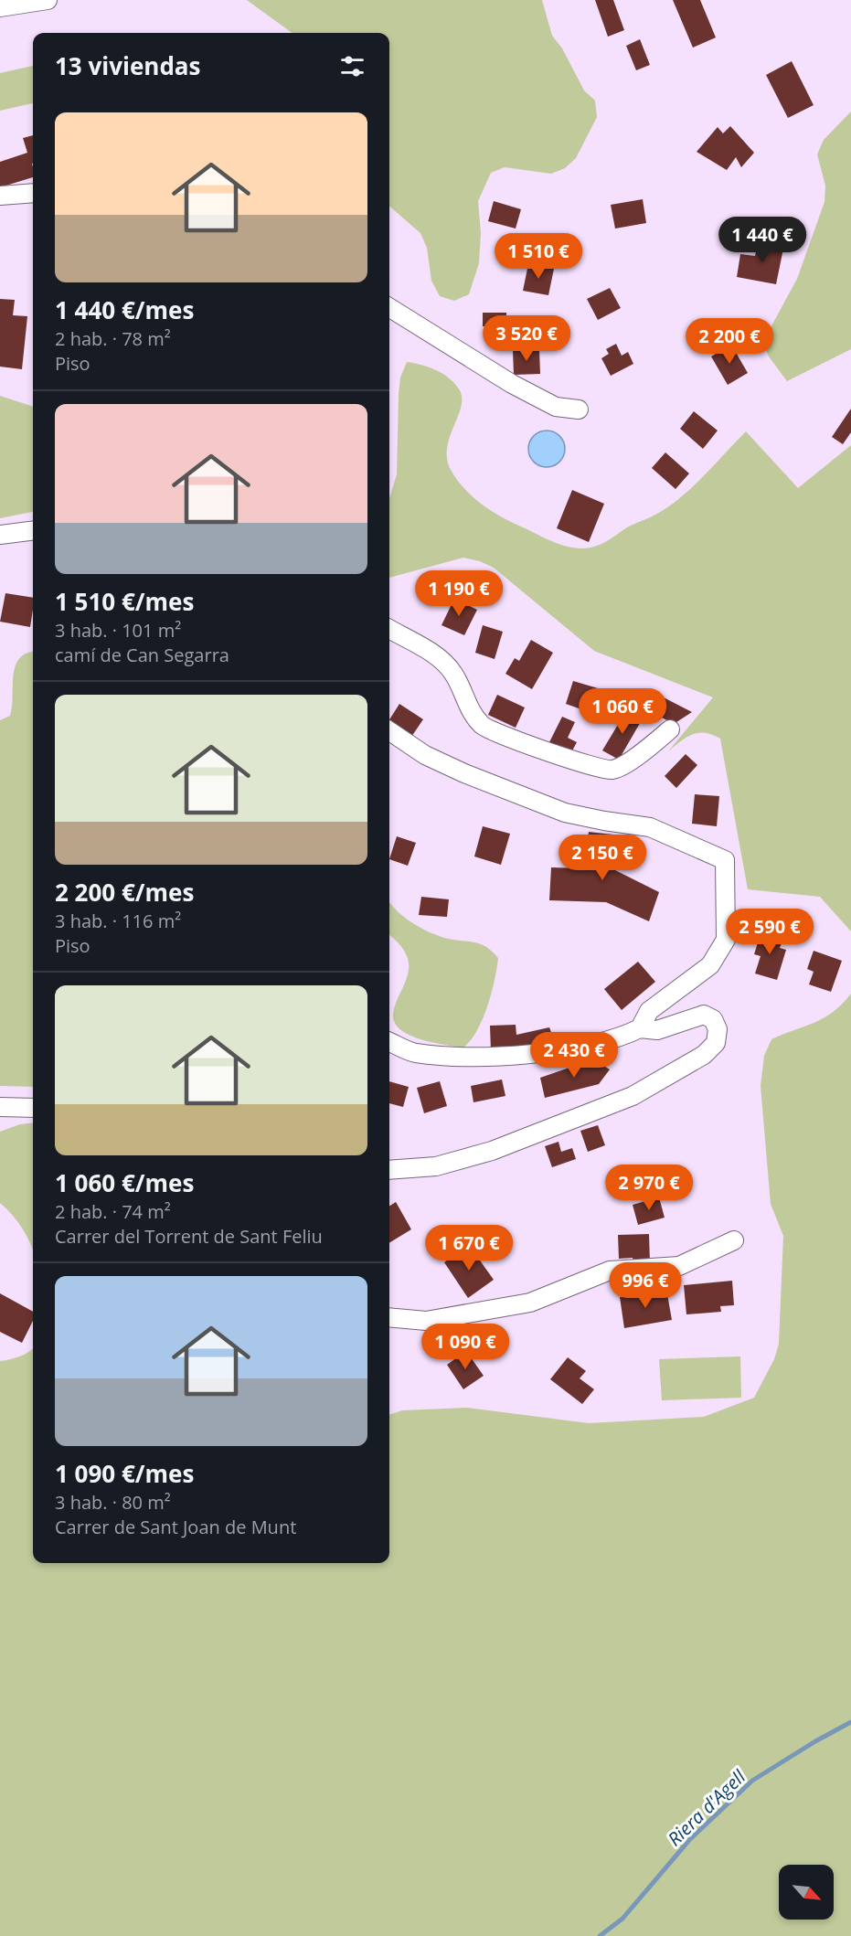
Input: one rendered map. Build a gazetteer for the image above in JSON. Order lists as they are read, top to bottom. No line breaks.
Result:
{"water":["Riera d'Agell"],"north":"bottom right","page":{"heading":"13 viviendas","list":[{"name":"1 440 €/mes","note":"2 hab. · 78 m² · Piso"},{"name":"1 510 €/mes","note":"3 hab. · 101 m² · camí de Can Segarra"},{"name":"2 200 €/mes","note":"3 hab. · 116 m² · Piso"},{"name":"1 060 €/mes","note":"2 hab. · 74 m² · Carrer del Torrent de Sant Feliu"},{"name":"1 090 €/mes","note":"3 hab. · 80 m² · Carrer de Sant Joan de Munt"}],"price":["1 440 €","1 510 €","3 520 €","2 200 €","1 190 €","1 060 €","2 150 €","2 590 €","2 430 €","2 970 €","1 670 €","996 €","1 090 €"]}}
